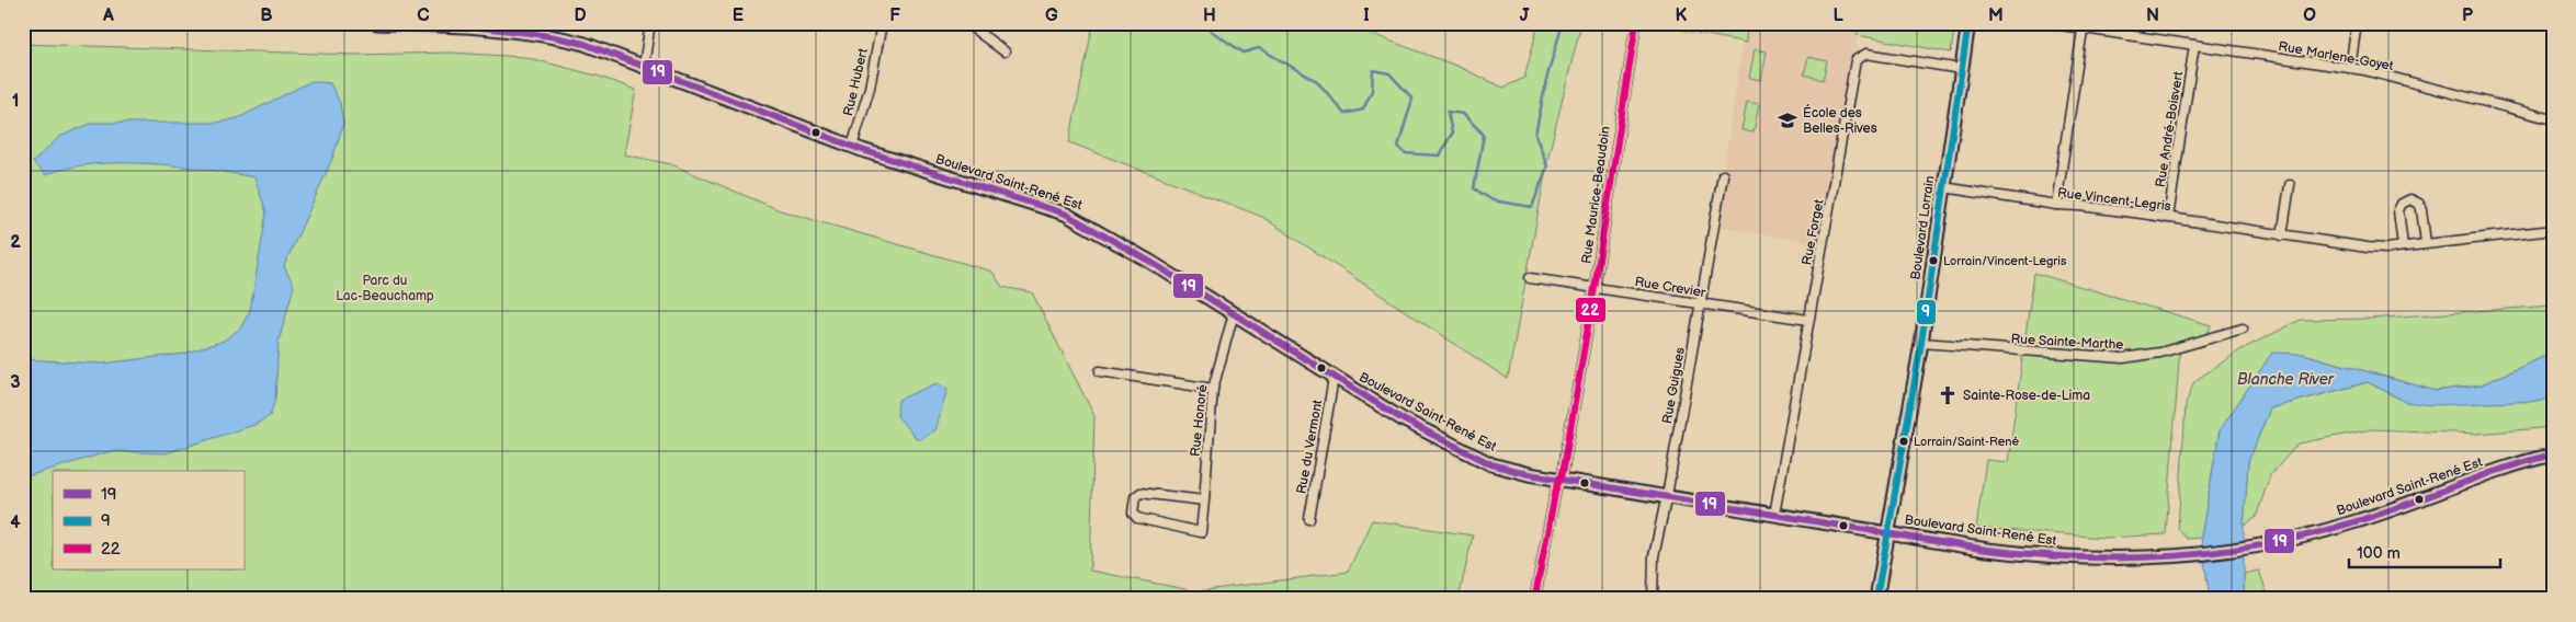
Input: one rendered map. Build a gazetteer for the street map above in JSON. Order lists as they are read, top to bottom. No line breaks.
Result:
{"streets":{"street":["Rue Marlene-Goyet","Rue Hubert","Rue André-Boisvert","Boulevard Saint-René Est","Rue Maurice-Beaudoin","Rue Vincent-Legris","Boulevard Lorrain","Rue Forget","Rue Crevier","Rue Sainte-Marthe","Rue Guigues","Rue Honoré","Rue du Vermont"]},"crossings":[["Rue Marlene-Goyet","Rue André-Boisvert"],["Rue Hubert","Boulevard Saint-René Est"],["Rue André-Boisvert","Rue Vincent-Legris"],["Boulevard Saint-René Est","Rue Maurice-Beaudoin"],["Boulevard Saint-René Est","Boulevard Lorrain"],["Boulevard Saint-René Est","Rue Forget"],["Boulevard Saint-René Est","Rue Guigues"],["Boulevard Saint-René Est","Rue Honoré"],["Boulevard Saint-René Est","Rue du Vermont"],["Rue Maurice-Beaudoin","Rue Crevier"],["Rue Vincent-Legris","Boulevard Lorrain"],["Boulevard Lorrain","Rue Forget"],["Boulevard Lorrain","Rue Sainte-Marthe"],["Rue Forget","Rue Crevier"],["Rue Crevier","Rue Guigues"]],"water":["Blanche River"],"parks":["Parc du Lac-Beauchamp"],"places":{"school or university":["École des Belles-Rives"],"other":["Lorrain/Vincent-Legris","Lorrain/Saint-René"],"church":["Sainte-Rose-de-Lima"]},"lines":["transit line 19","transit line 9","transit line 22"],"legend":["19","9","22"],"scale_bar":"100 m","grid":{"columns":["A","B","C","D","E","F","G","H","I","J","K","L","M","N","O","P"],"rows":["1","2","3","4"]}}
